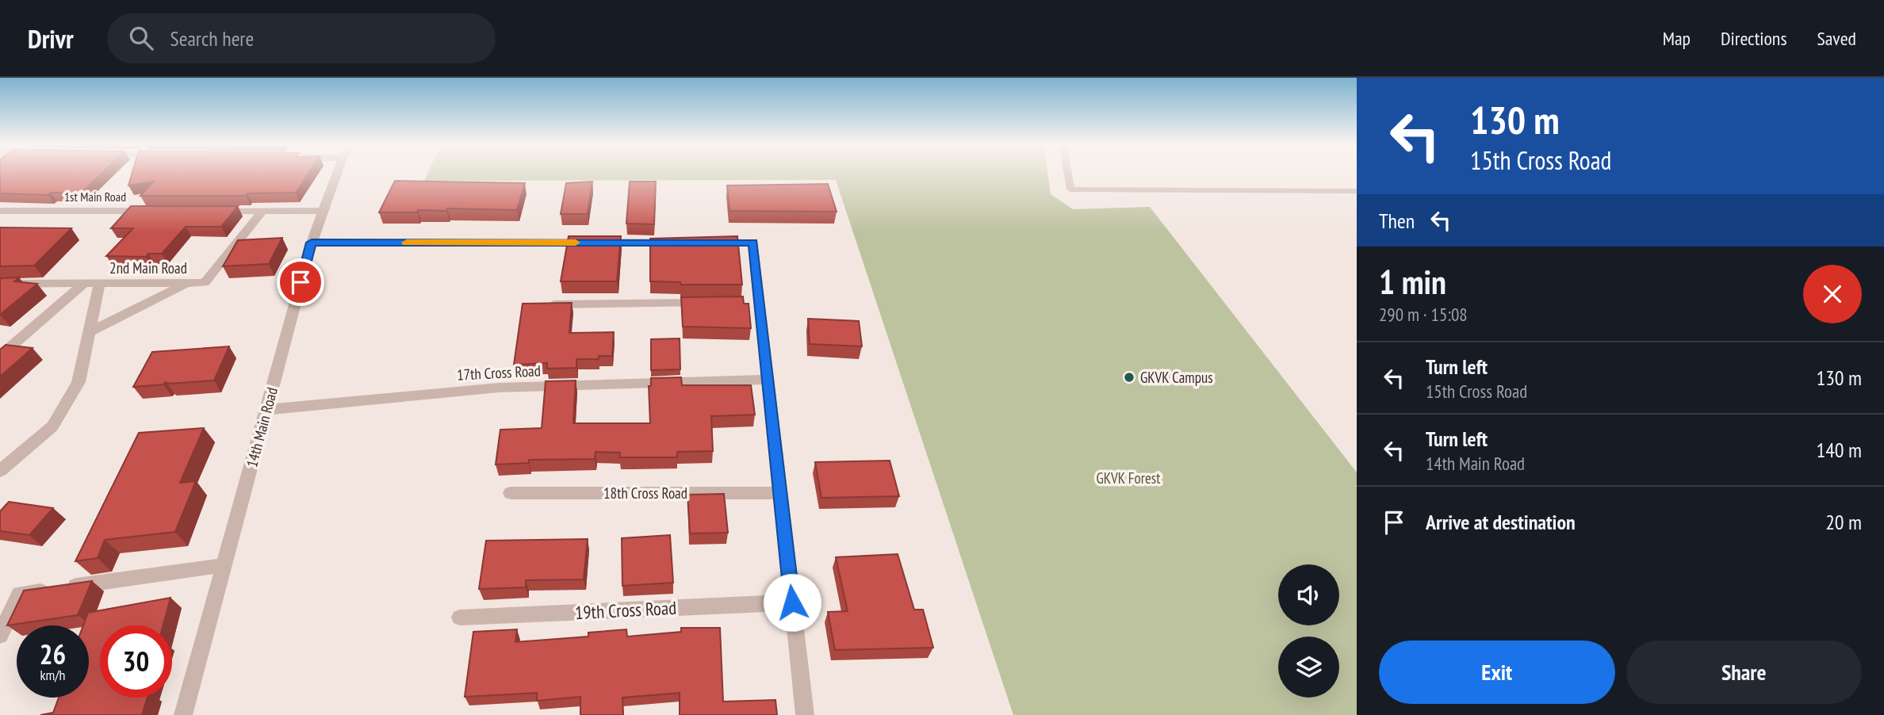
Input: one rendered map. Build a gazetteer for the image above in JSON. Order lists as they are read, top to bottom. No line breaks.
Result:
{"streets":{"street":["1st Main Road","2nd Main Road","17th Cross Road","14th Main Road","18th Cross Road","19th Cross Road"]},"crossings":[["17th Cross Road","14th Main Road"]],"parks":["GKVK Forest"],"places":["GKVK Campus"],"page":{"header":"Drivr","search":"Search here","nav":["Map","Directions","Saved"],"turn":["130 m","15th Cross Road"],"then":"Then","heading":["1 min","290 m · 15:08"],"list":[{"name":"Turn left","note":"15th Cross Road","value":"130 m"},{"name":"Turn left","note":"14th Main Road","value":"140 m"},{"name":"Arrive at destination","value":"20 m"}],"speed":"26 km/h","limit":"30","buttons":["Exit","Share"]}}
